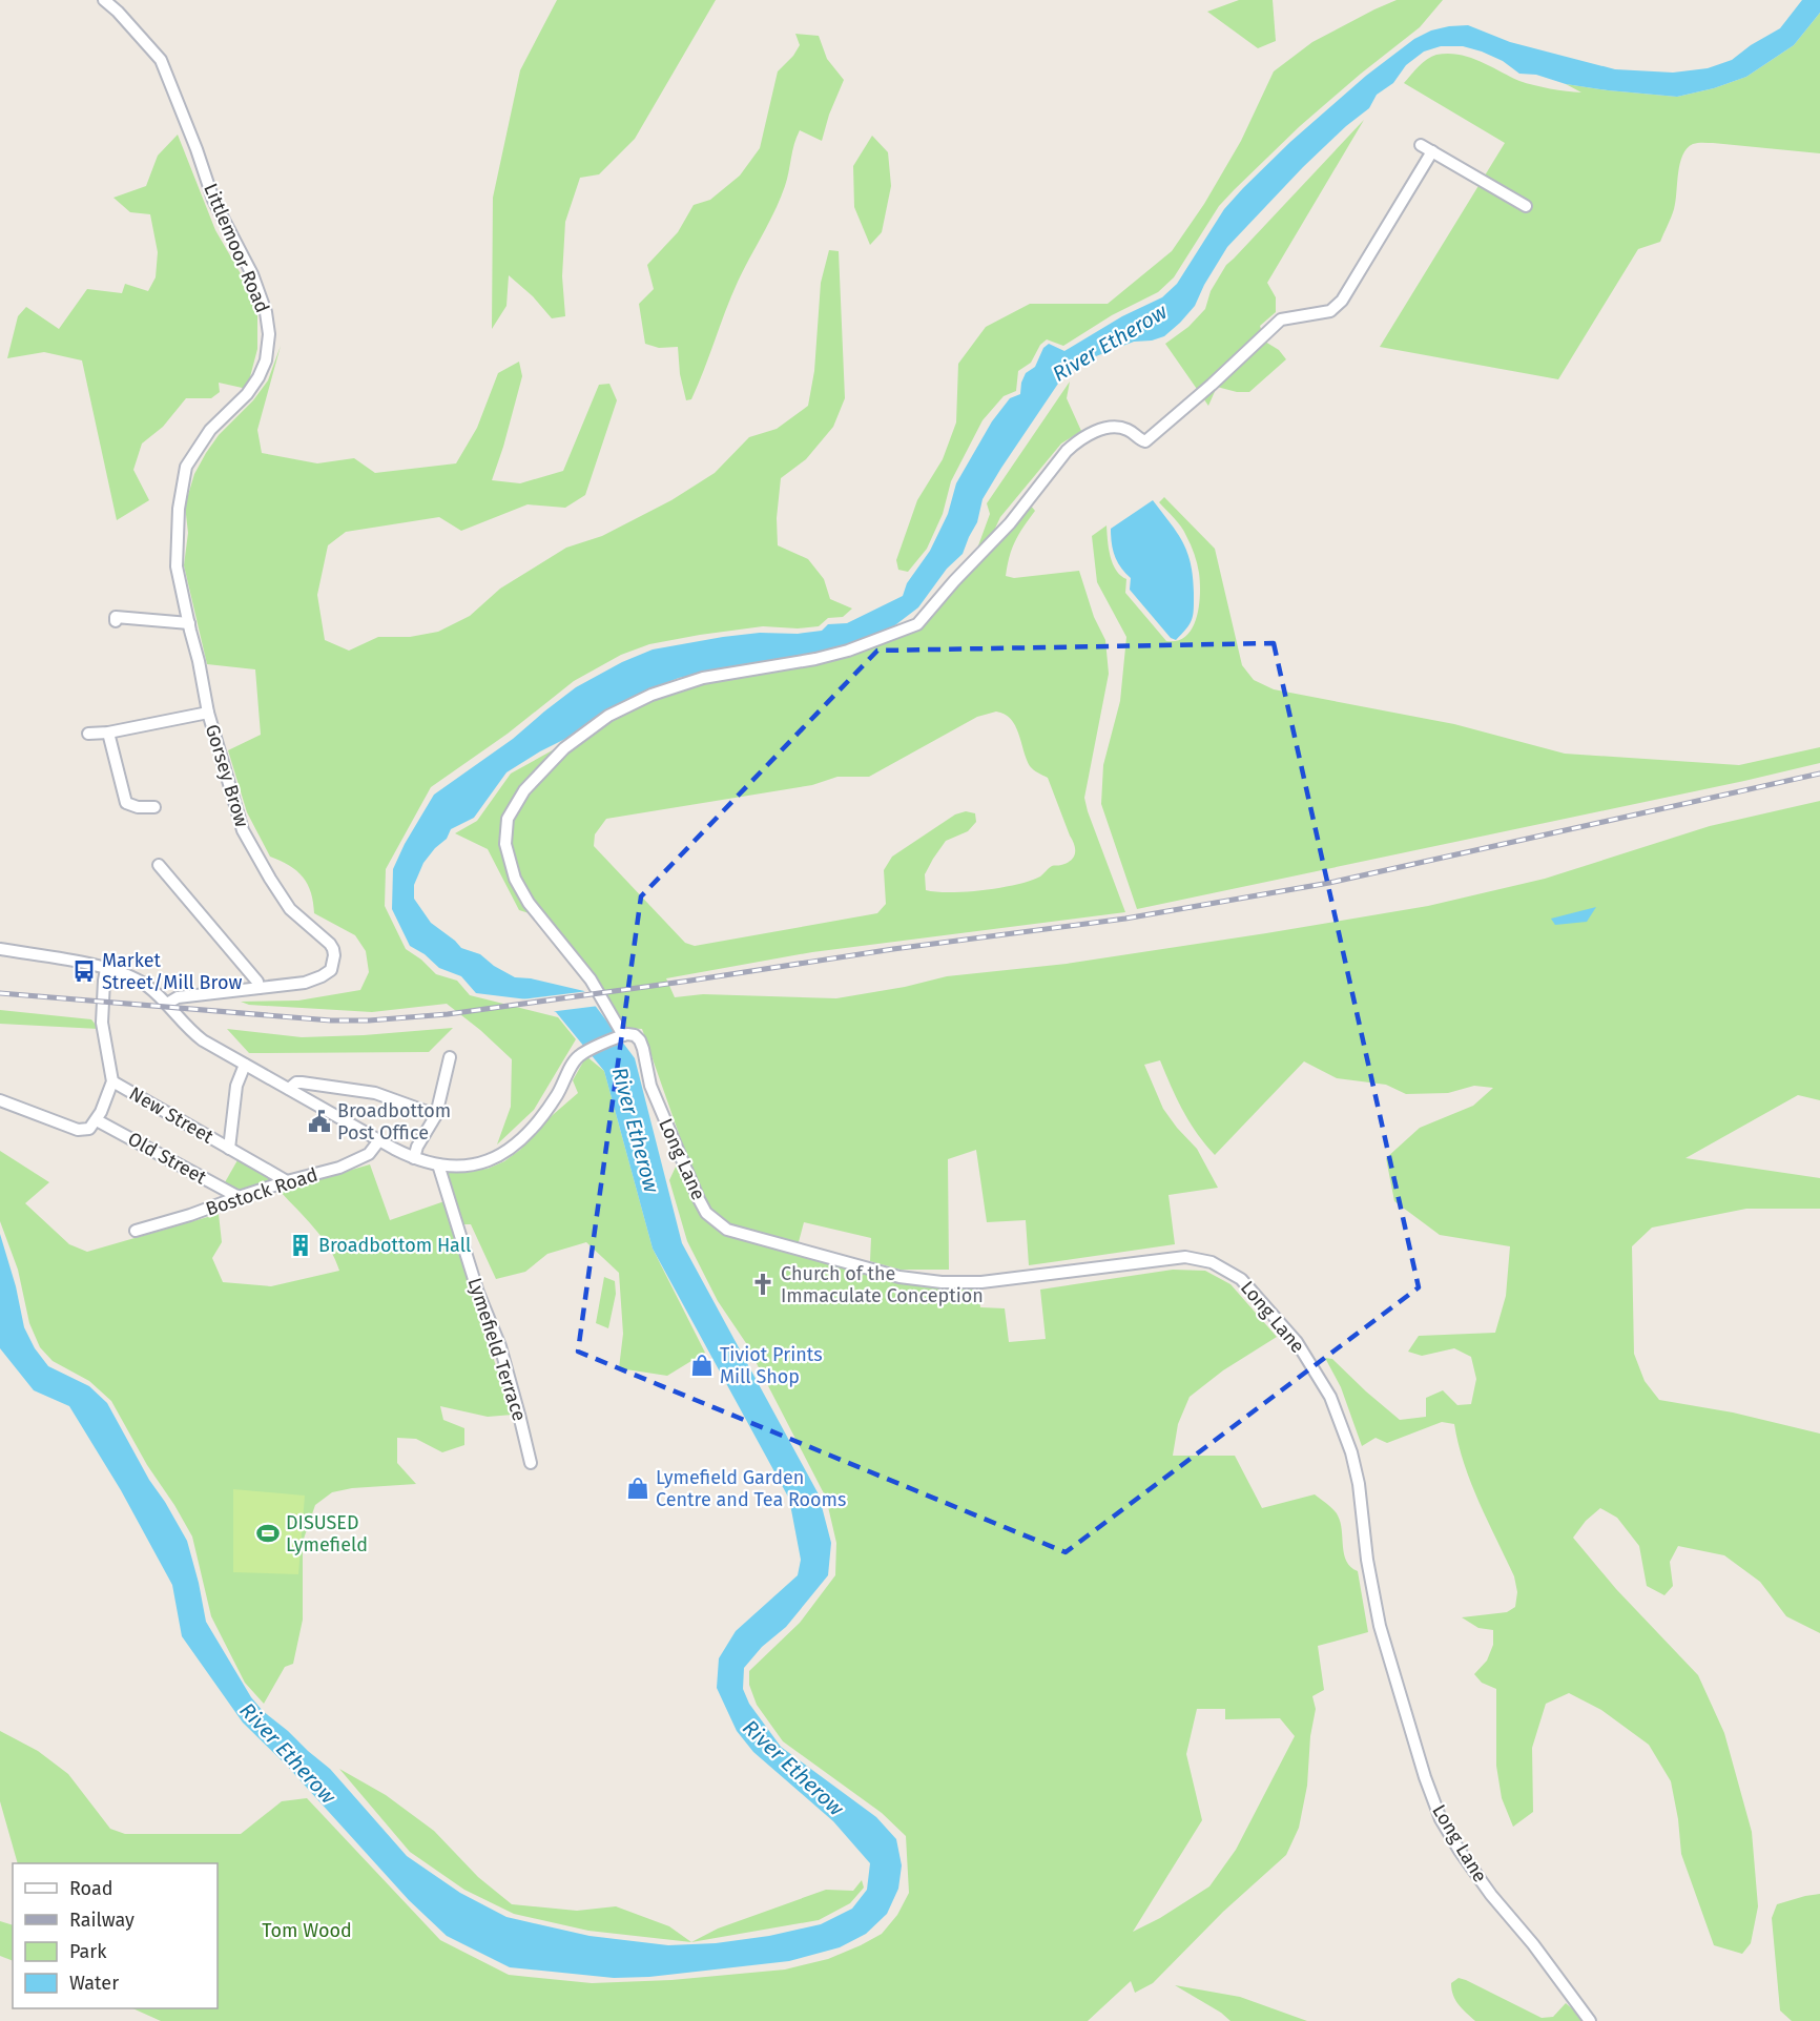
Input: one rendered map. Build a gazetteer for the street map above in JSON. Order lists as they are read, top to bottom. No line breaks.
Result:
{"streets":{"street":["Littlemoor Road","Gorsey Brow","New Street","Old Street","Long Lane","Bostock Road","Lymefield Terrace"]},"crossings":[["Littlemoor Road","Gorsey Brow"],["New Street","Bostock Road"],["Old Street","Bostock Road"]],"water":["River Etherow"],"parks":["Tom Wood"],"places":{"bus stop":["Market Street/Mill Brow"],"public building":["Broadbottom Post Office"],"building":["Broadbottom Hall"],"church":["Church of the Immaculate Conception"],"shop":["Tiviot Prints Mill Shop","Lymefield Garden Centre and Tea Rooms"],"sports":["DISUSED Lymefield"]},"legend":["Road","Railway","Park","Water"]}
